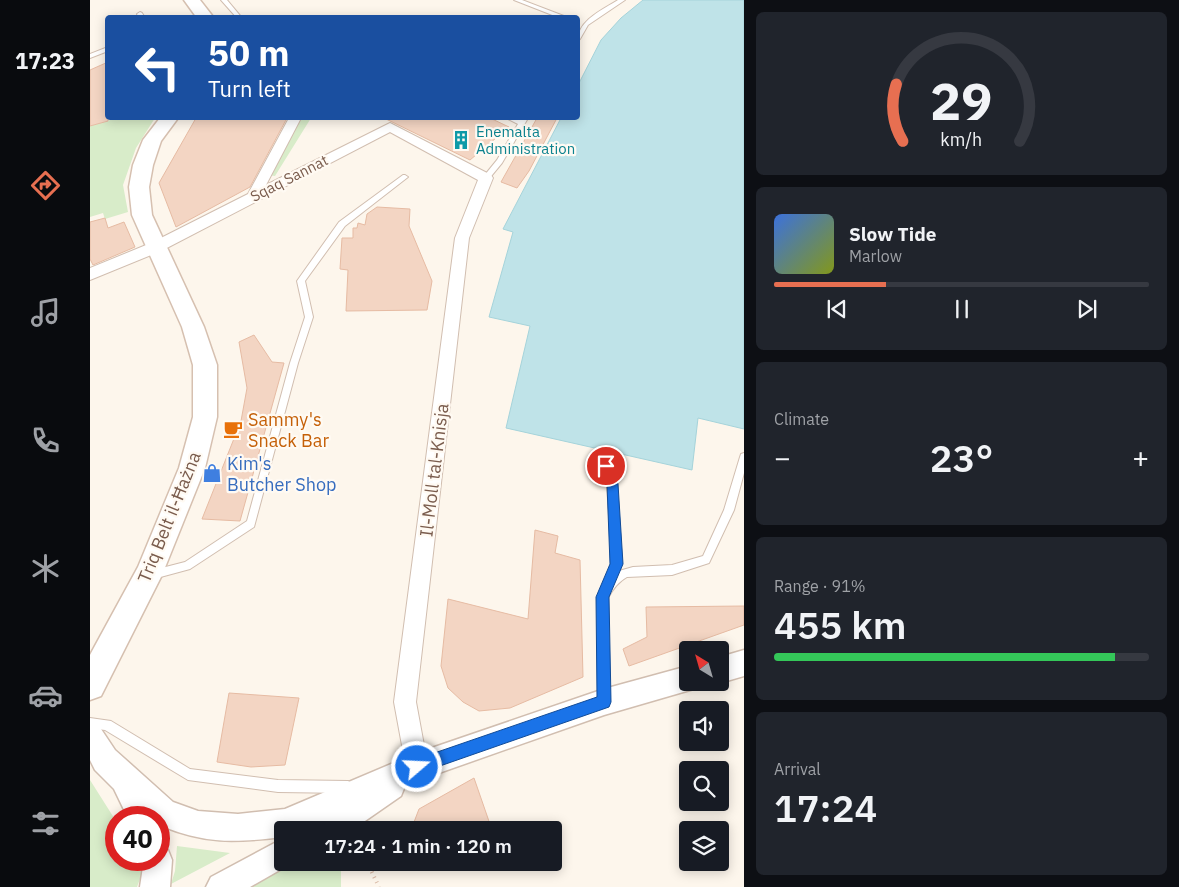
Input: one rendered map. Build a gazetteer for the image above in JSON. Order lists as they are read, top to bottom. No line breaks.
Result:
{"streets":{"main road":["Triq Belt il-Ħażna"],"street":["Sqaq Sannat","Il-Moll tal-Knisja"]},"crossings":[["Sqaq Sannat","Il-Moll tal-Knisja"],["Sqaq Sannat","Triq Belt il-Ħażna"]],"places":{"building":["Enemalta Administration"],"cafe":["Sammy's Snack Bar"],"shop":["Kim's Butcher Shop"]},"north":"top left","page":{"tabs":"17:23","turn":["50 m","Turn left"],"song":["Slow Tide","Marlow"],"tile":["Climate",["Range · 91%","455 km"],["Arrival","17:24"]],"heat":["−","23°","+"],"limit":"40","trip":"17:24 · 1 min · 120 m","gauge":["29","km/h"]}}
